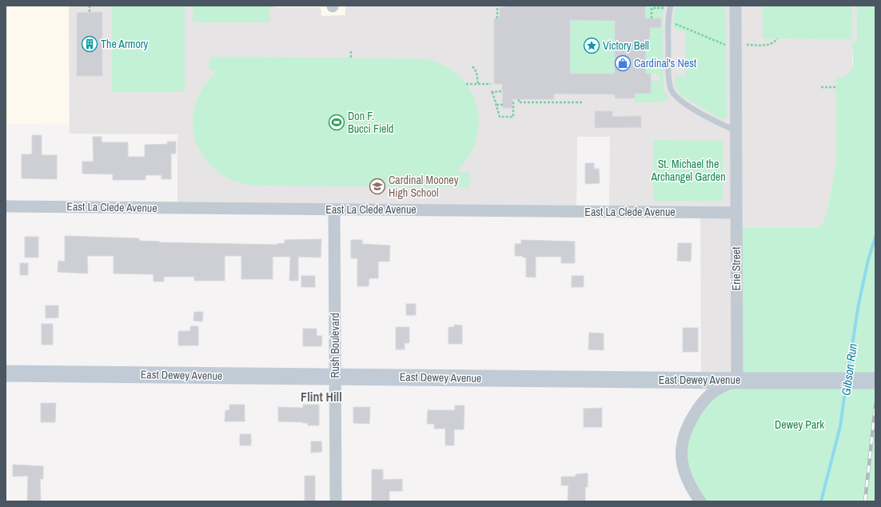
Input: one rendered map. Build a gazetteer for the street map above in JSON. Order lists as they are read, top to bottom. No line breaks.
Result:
{"streets":{"street":["East La Clede Avenue","Erie Street","Rush Boulevard","East Dewey Avenue"]},"crossings":[["East La Clede Avenue","Erie Street"],["East La Clede Avenue","Rush Boulevard"],["Erie Street","East Dewey Avenue"],["Rush Boulevard","East Dewey Avenue"]],"districts":["Flint Hill"],"water":["Gibson Run"],"parks":["St. Michael the Archangel Garden","Dewey Park"],"places":{"building":["The Armory"],"place":["Victory Bell"],"shop":["Cardinal's Nest"],"sports":["Don F. Bucci Field"],"school or university":["Cardinal Mooney High School"]}}
